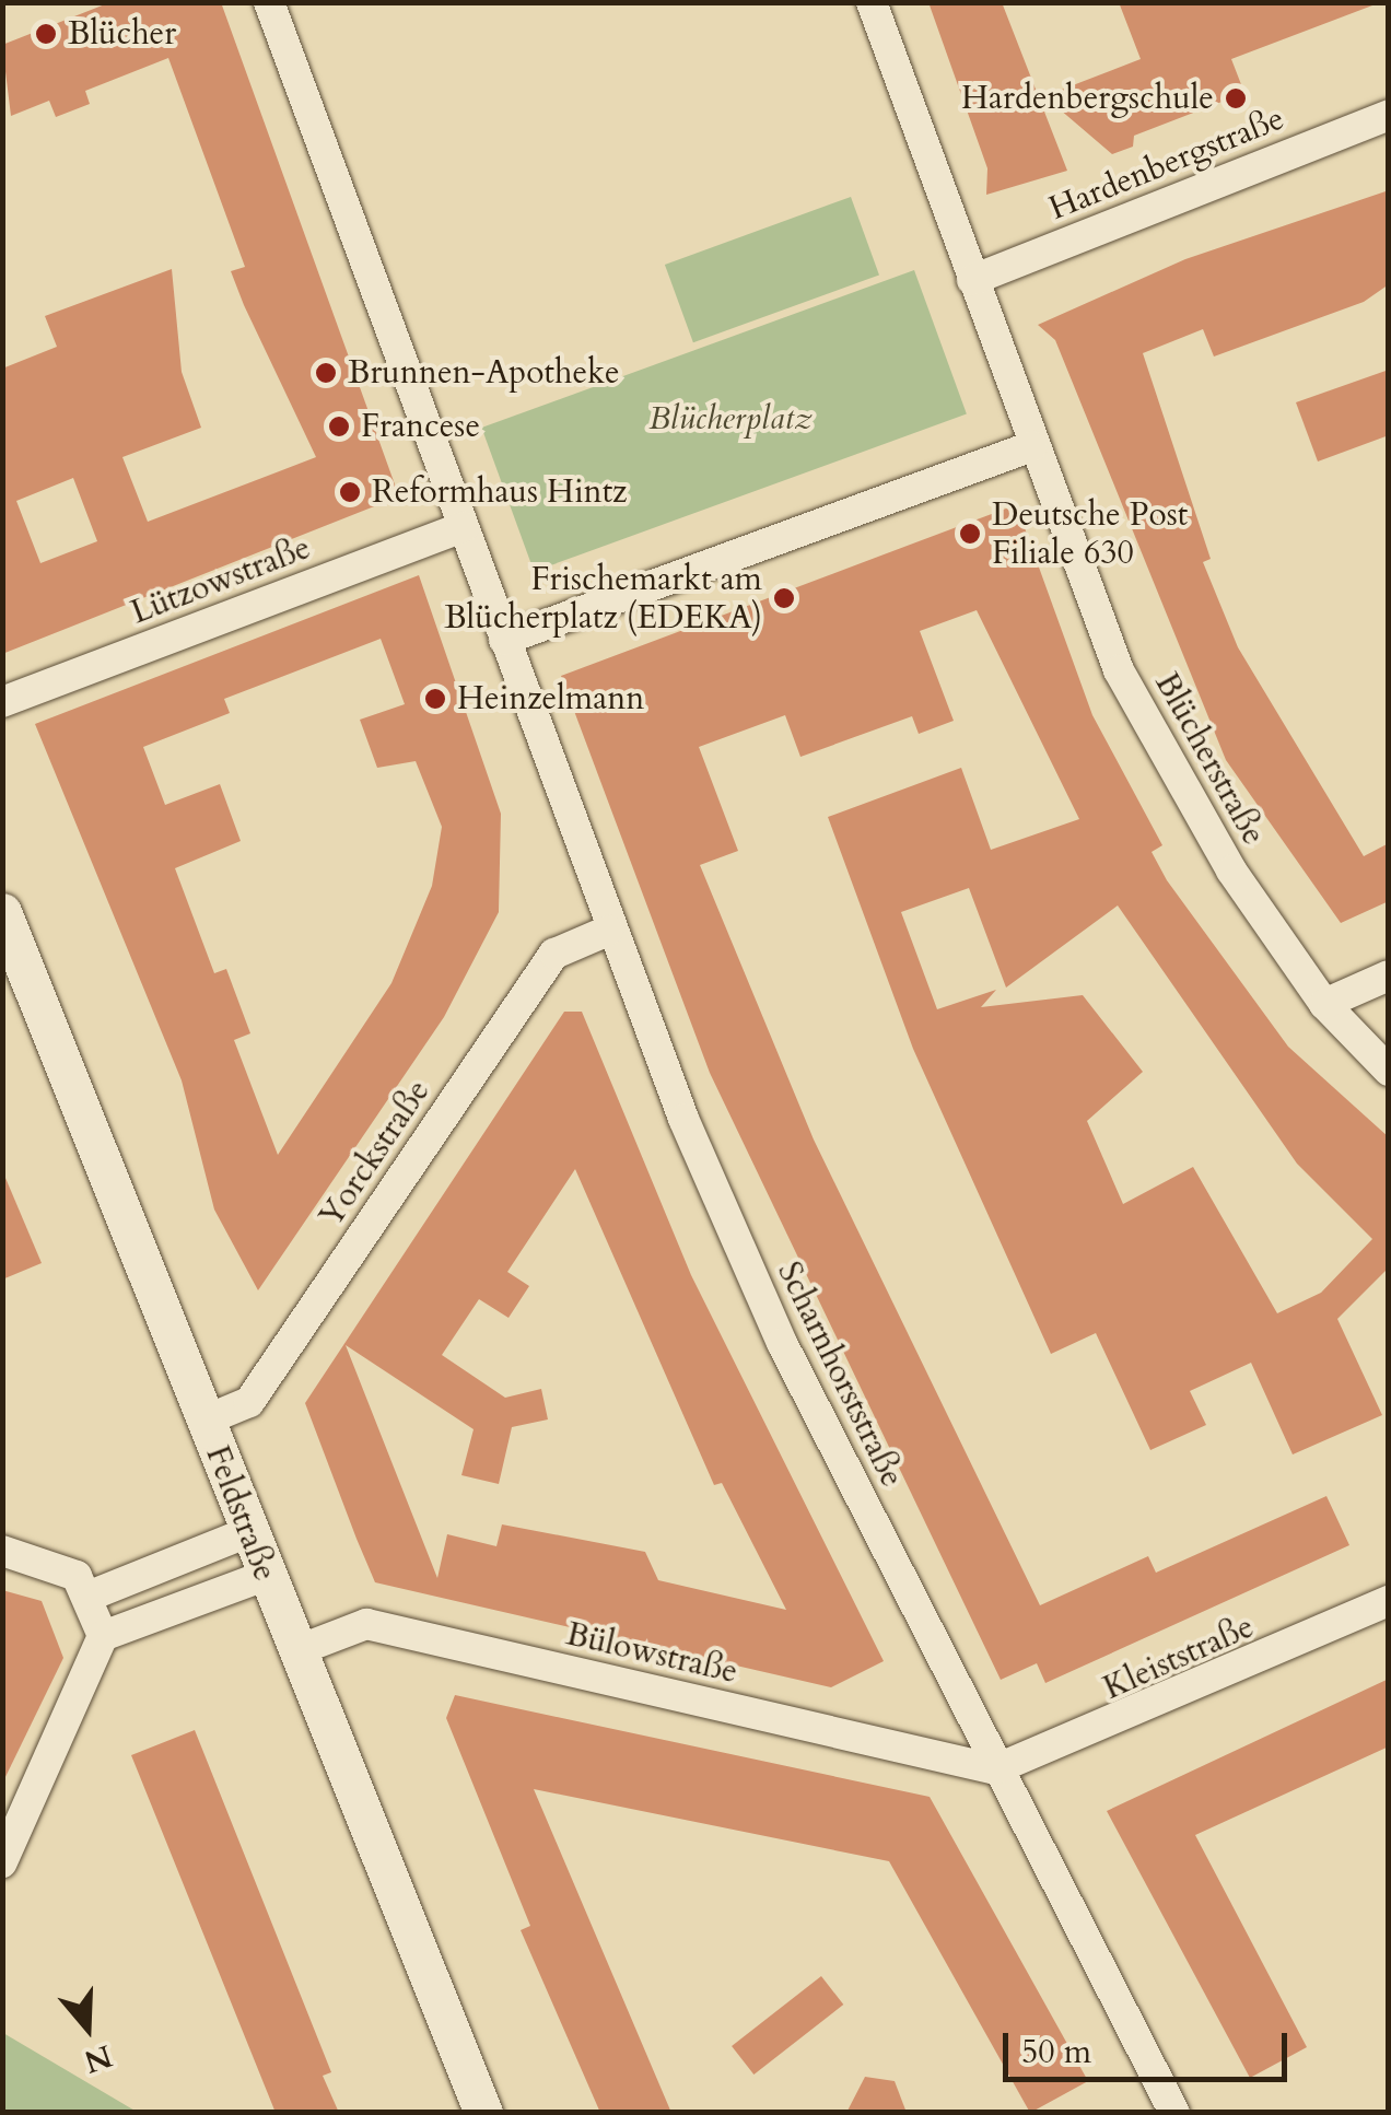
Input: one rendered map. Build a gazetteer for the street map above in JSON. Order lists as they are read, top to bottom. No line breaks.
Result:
{"streets":{"street":["Hardenbergstraße","Lützowstraße","Blücherstraße","Yorckstraße","Scharnhorststraße","Feldstraße","Bülowstraße","Kleiststraße"]},"crossings":[["Yorckstraße","Scharnhorststraße"],["Yorckstraße","Feldstraße"],["Scharnhorststraße","Bülowstraße"],["Scharnhorststraße","Kleiststraße"],["Feldstraße","Bülowstraße"],["Bülowstraße","Kleiststraße"]],"parks":["Blücherplatz"],"places":["Blücher","Hardenbergschule","Brunnen-Apotheke","Francese","Reformhaus Hintz","Deutsche Post Filiale 630","Frischemarkt am Blücherplatz (EDEKA)","Heinzelmann"],"scale_bar":"50 m","north":"bottom"}
